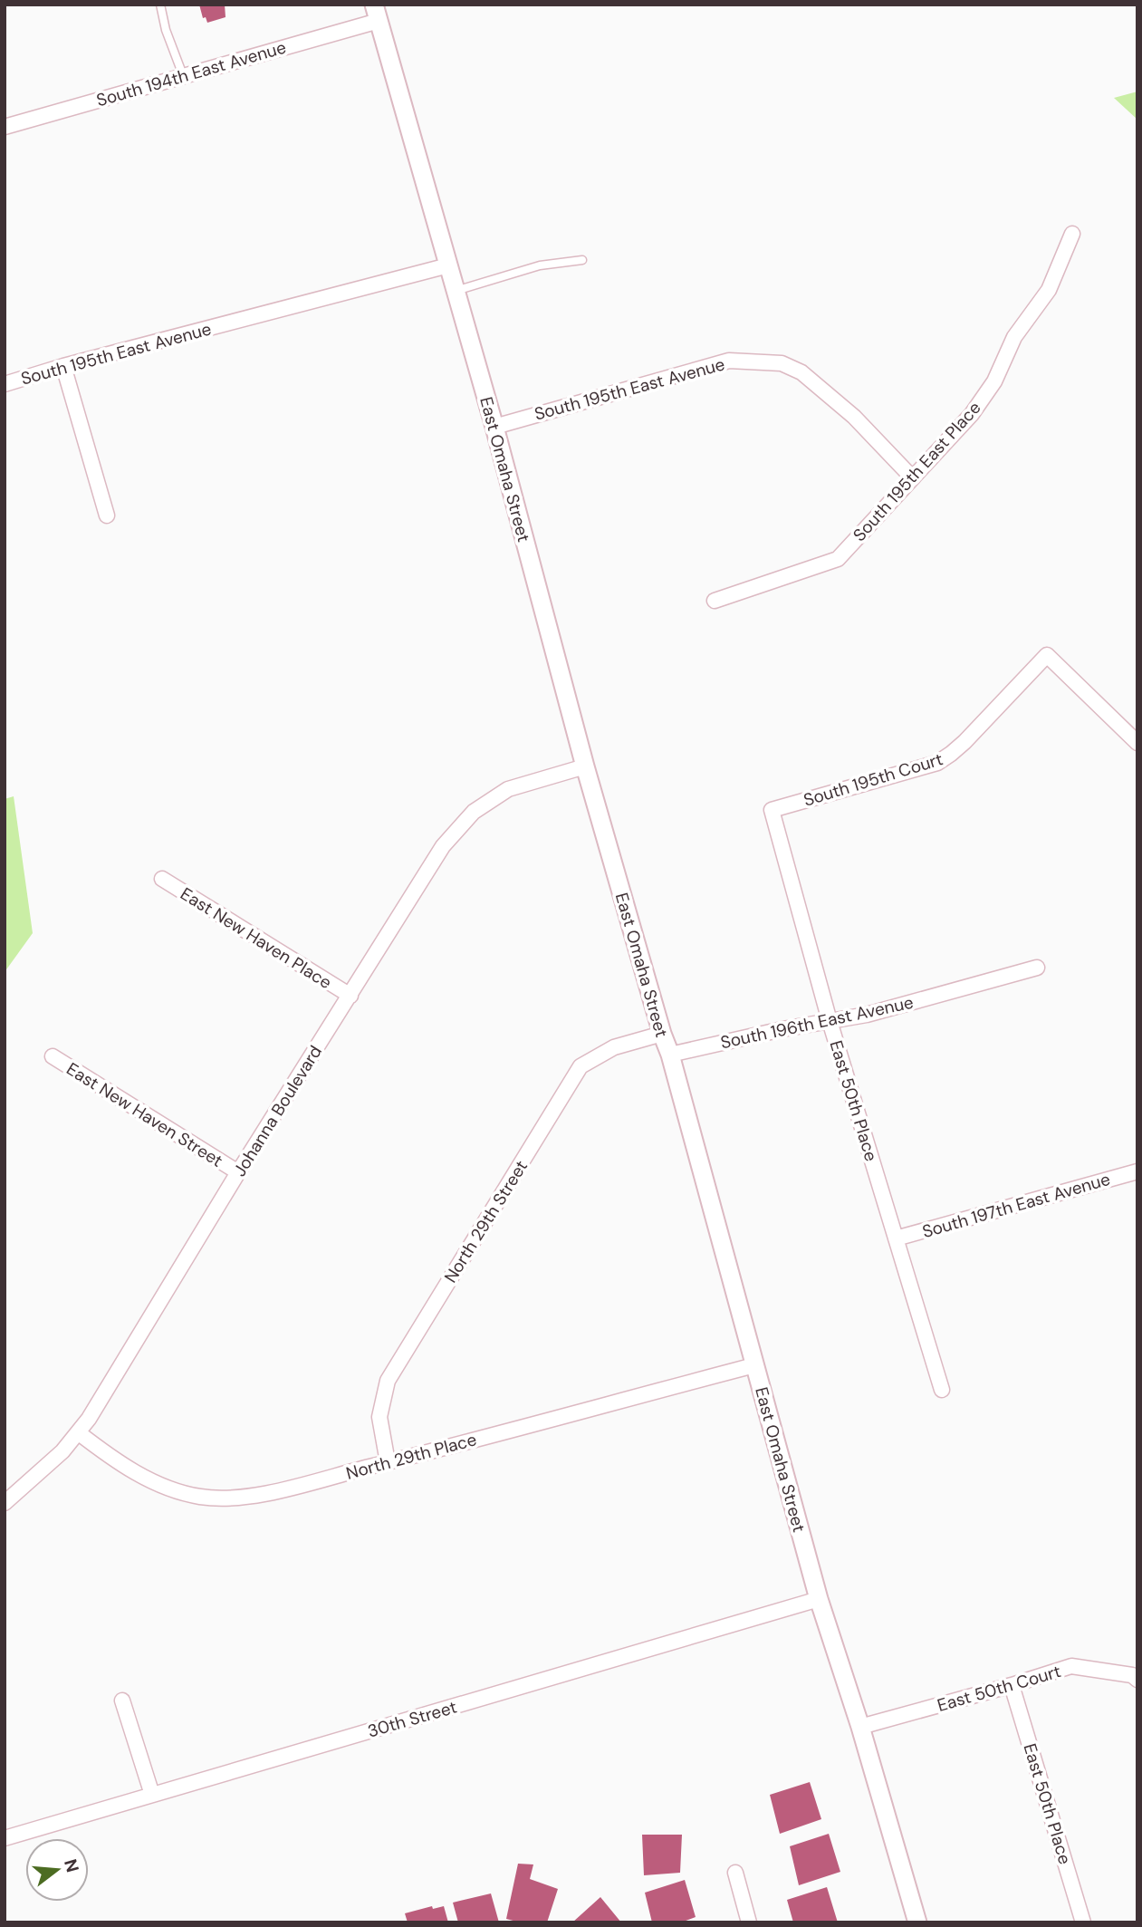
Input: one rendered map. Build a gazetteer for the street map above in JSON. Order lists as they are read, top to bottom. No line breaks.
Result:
{"streets":{"street":["South 194th East Avenue","South 195th East Avenue","East Omaha Street","South 195th East Place","South 195th Court","East New Haven Place","South 196th East Avenue","East 50th Place","Johanna Boulevard","East New Haven Street","South 197th East Avenue","North 29th Street","North 29th Place","East 50th Court","30th Street"]},"crossings":[["South 194th East Avenue","East Omaha Street"],["South 195th East Avenue","East Omaha Street"],["South 195th East Avenue","South 195th East Place"],["East Omaha Street","South 196th East Avenue"],["East Omaha Street","Johanna Boulevard"],["East Omaha Street","North 29th Street"],["East Omaha Street","North 29th Place"],["East Omaha Street","East 50th Court"],["East Omaha Street","30th Street"],["South 195th Court","East 50th Place"],["East New Haven Place","Johanna Boulevard"],["South 196th East Avenue","East 50th Place"],["East 50th Place","South 197th East Avenue"],["East 50th Place","East 50th Court"],["Johanna Boulevard","East New Haven Street"],["Johanna Boulevard","North 29th Place"],["North 29th Street","North 29th Place"]],"north":"right"}
